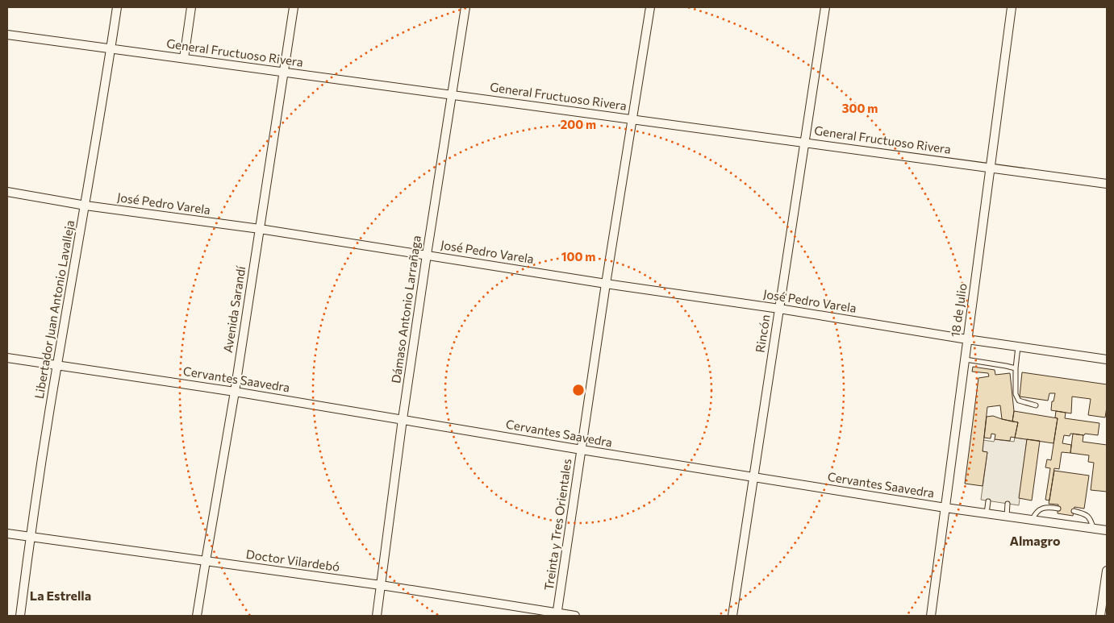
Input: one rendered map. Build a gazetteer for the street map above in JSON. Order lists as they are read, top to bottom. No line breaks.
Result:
{"streets":{"street":["General Fructuoso Rivera","José Pedro Varela","Libertador Juan Antonio Lavalleja","Avenida Sarandí","Dámaso Antonio Larrañaga","18 de Julio","Rincón","Cervantes Saavedra","Treinta y Tres Orientales","Doctor Vilardebó"]},"crossings":[["General Fructuoso Rivera","Libertador Juan Antonio Lavalleja"],["General Fructuoso Rivera","Avenida Sarandí"],["General Fructuoso Rivera","Dámaso Antonio Larrañaga"],["General Fructuoso Rivera","18 de Julio"],["General Fructuoso Rivera","Rincón"],["General Fructuoso Rivera","Treinta y Tres Orientales"],["José Pedro Varela","Libertador Juan Antonio Lavalleja"],["José Pedro Varela","Avenida Sarandí"],["José Pedro Varela","Dámaso Antonio Larrañaga"],["José Pedro Varela","18 de Julio"],["José Pedro Varela","Rincón"],["José Pedro Varela","Treinta y Tres Orientales"],["Libertador Juan Antonio Lavalleja","Cervantes Saavedra"],["Libertador Juan Antonio Lavalleja","Doctor Vilardebó"],["Avenida Sarandí","Cervantes Saavedra"],["Avenida Sarandí","Doctor Vilardebó"],["Dámaso Antonio Larrañaga","Cervantes Saavedra"],["Dámaso Antonio Larrañaga","Doctor Vilardebó"],["18 de Julio","Cervantes Saavedra"],["Rincón","Cervantes Saavedra"],["Cervantes Saavedra","Treinta y Tres Orientales"],["Treinta y Tres Orientales","Doctor Vilardebó"]],"districts":["Almagro","La Estrella"],"rings":["300 m","200 m","100 m"]}
